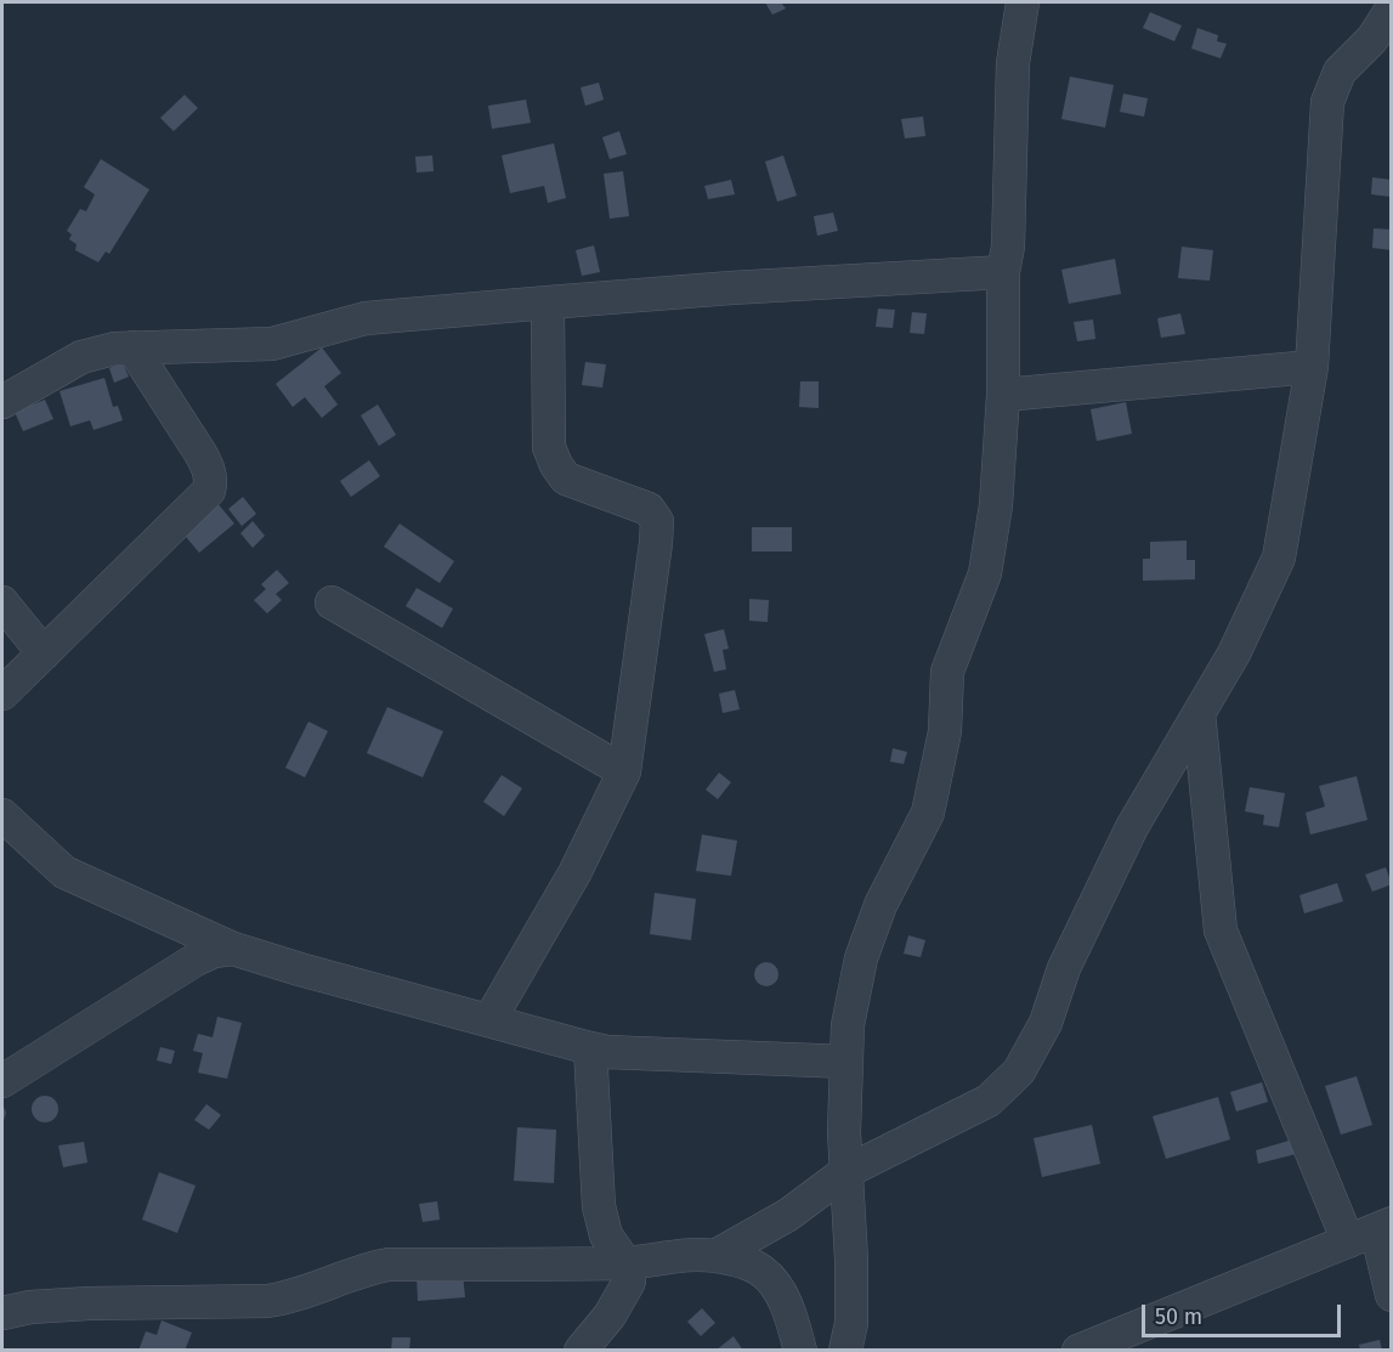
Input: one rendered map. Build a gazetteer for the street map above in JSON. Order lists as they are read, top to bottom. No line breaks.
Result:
{"scale_bar":"50 m"}
